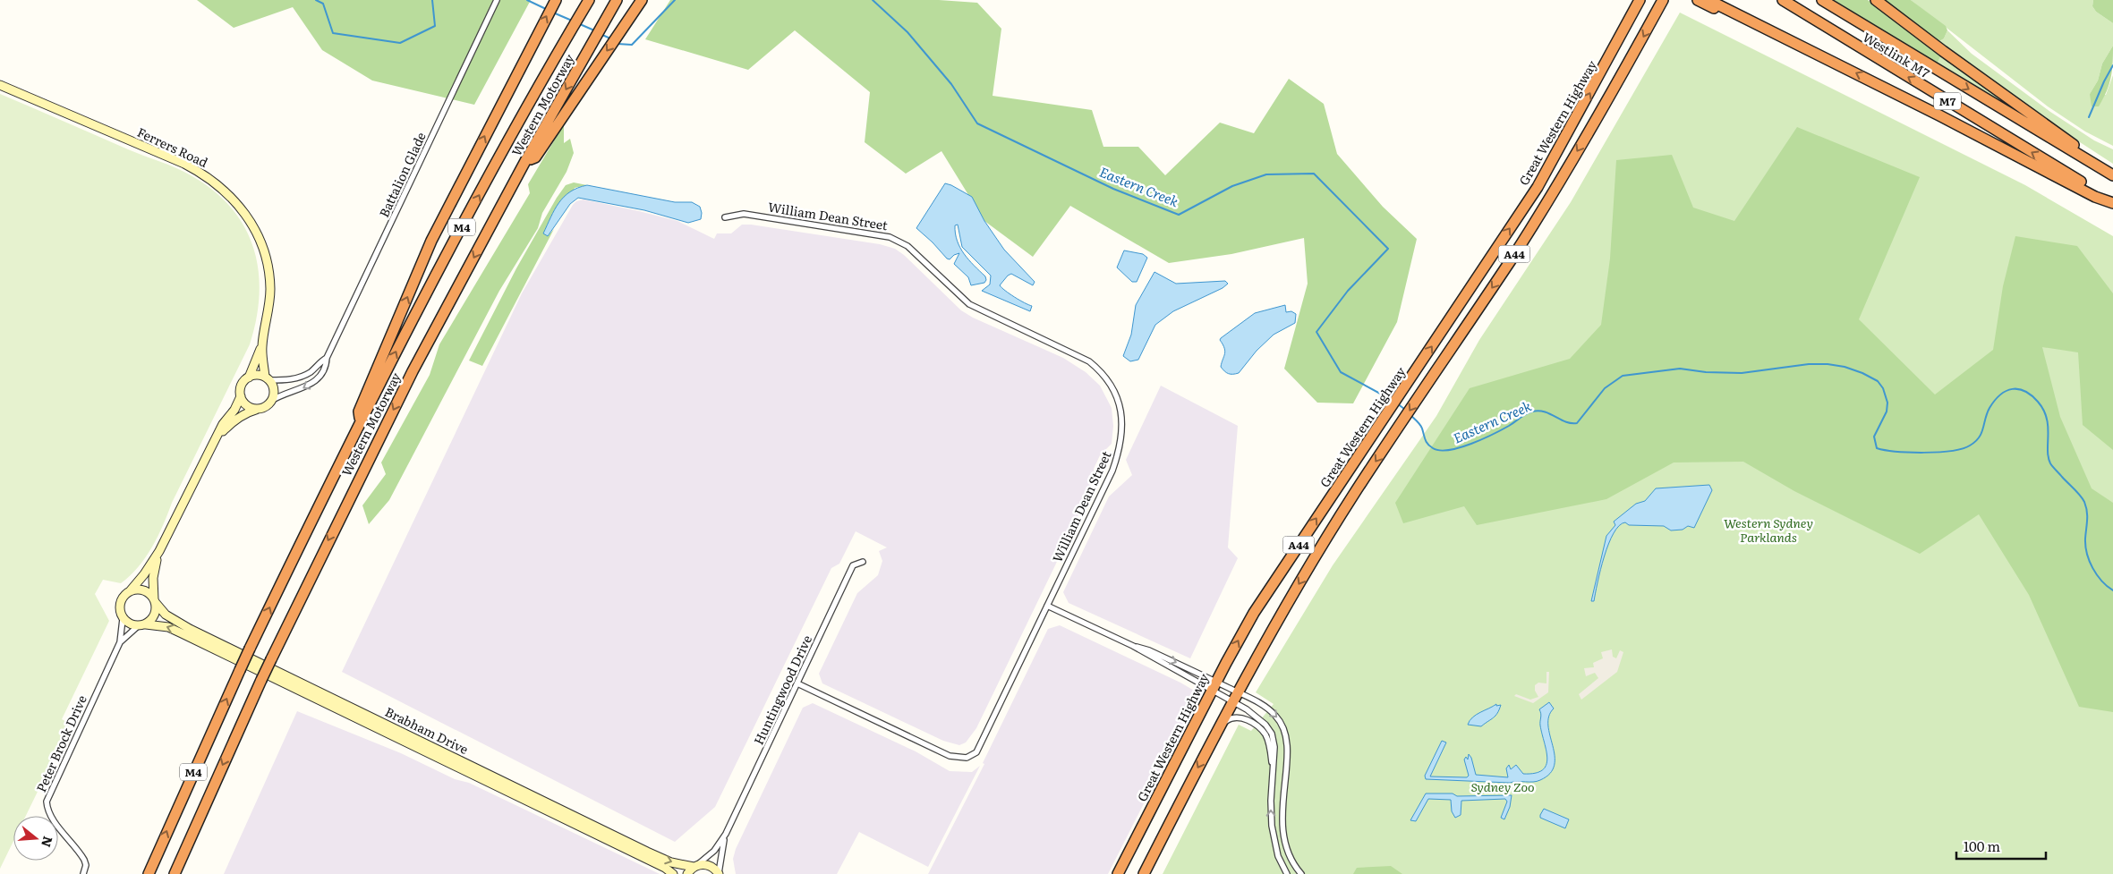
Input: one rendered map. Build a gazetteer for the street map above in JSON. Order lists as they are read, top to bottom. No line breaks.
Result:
{"streets":{"highway":["Westlink M7","M7","Western Motorway","Great Western Highway","M4","A44"],"main road":["Ferrers Road","Brabham Drive"],"street":["Battalion Glade","William Dean Street","Huntingwood Drive","Peter Brock Drive"]},"crossings":[["Westlink M7","M7"],["Ferrers Road","Battalion Glade"],["William Dean Street","Huntingwood Drive"],["Huntingwood Drive","Brabham Drive"],["Brabham Drive","Peter Brock Drive"]],"water":["Eastern Creek"],"parks":["Western Sydney Parklands","Sydney Zoo"],"scale_bar":"100 m","north":"right"}
